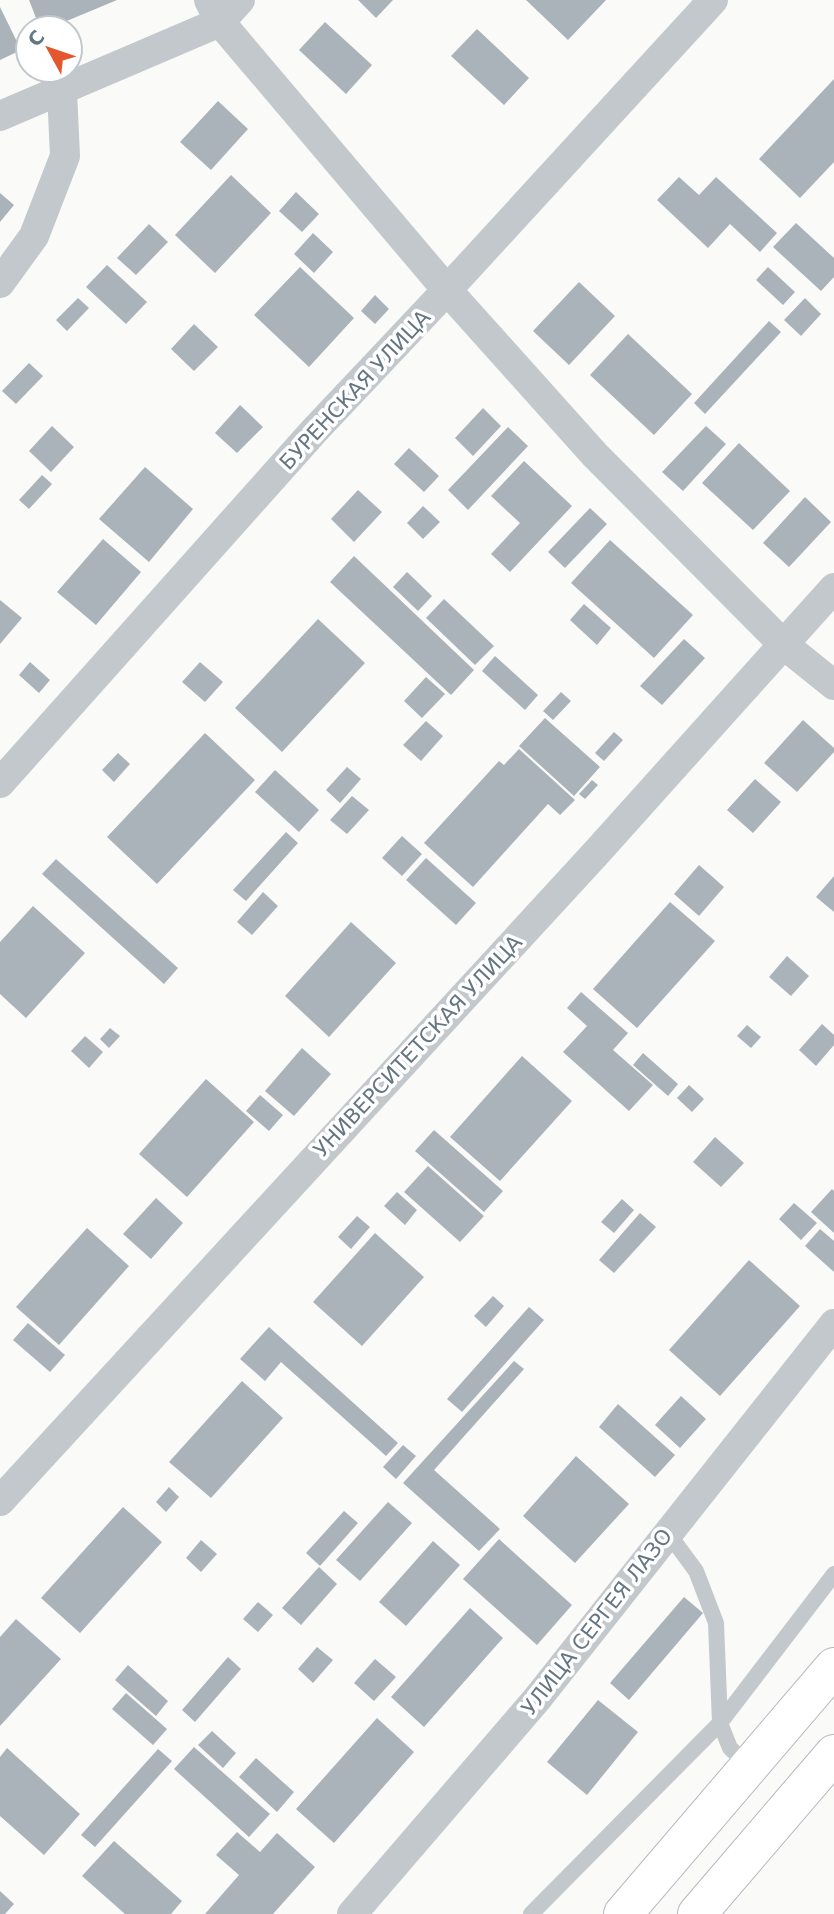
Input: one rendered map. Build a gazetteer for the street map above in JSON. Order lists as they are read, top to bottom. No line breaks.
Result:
{"streets":{"street":["БУРЕНСКАЯ УЛИЦА","УНИВЕРСИТЕТСКАЯ УЛИЦА","УЛИЦА СЕРГЕЯ ЛАЗО"]},"north":"top left"}
